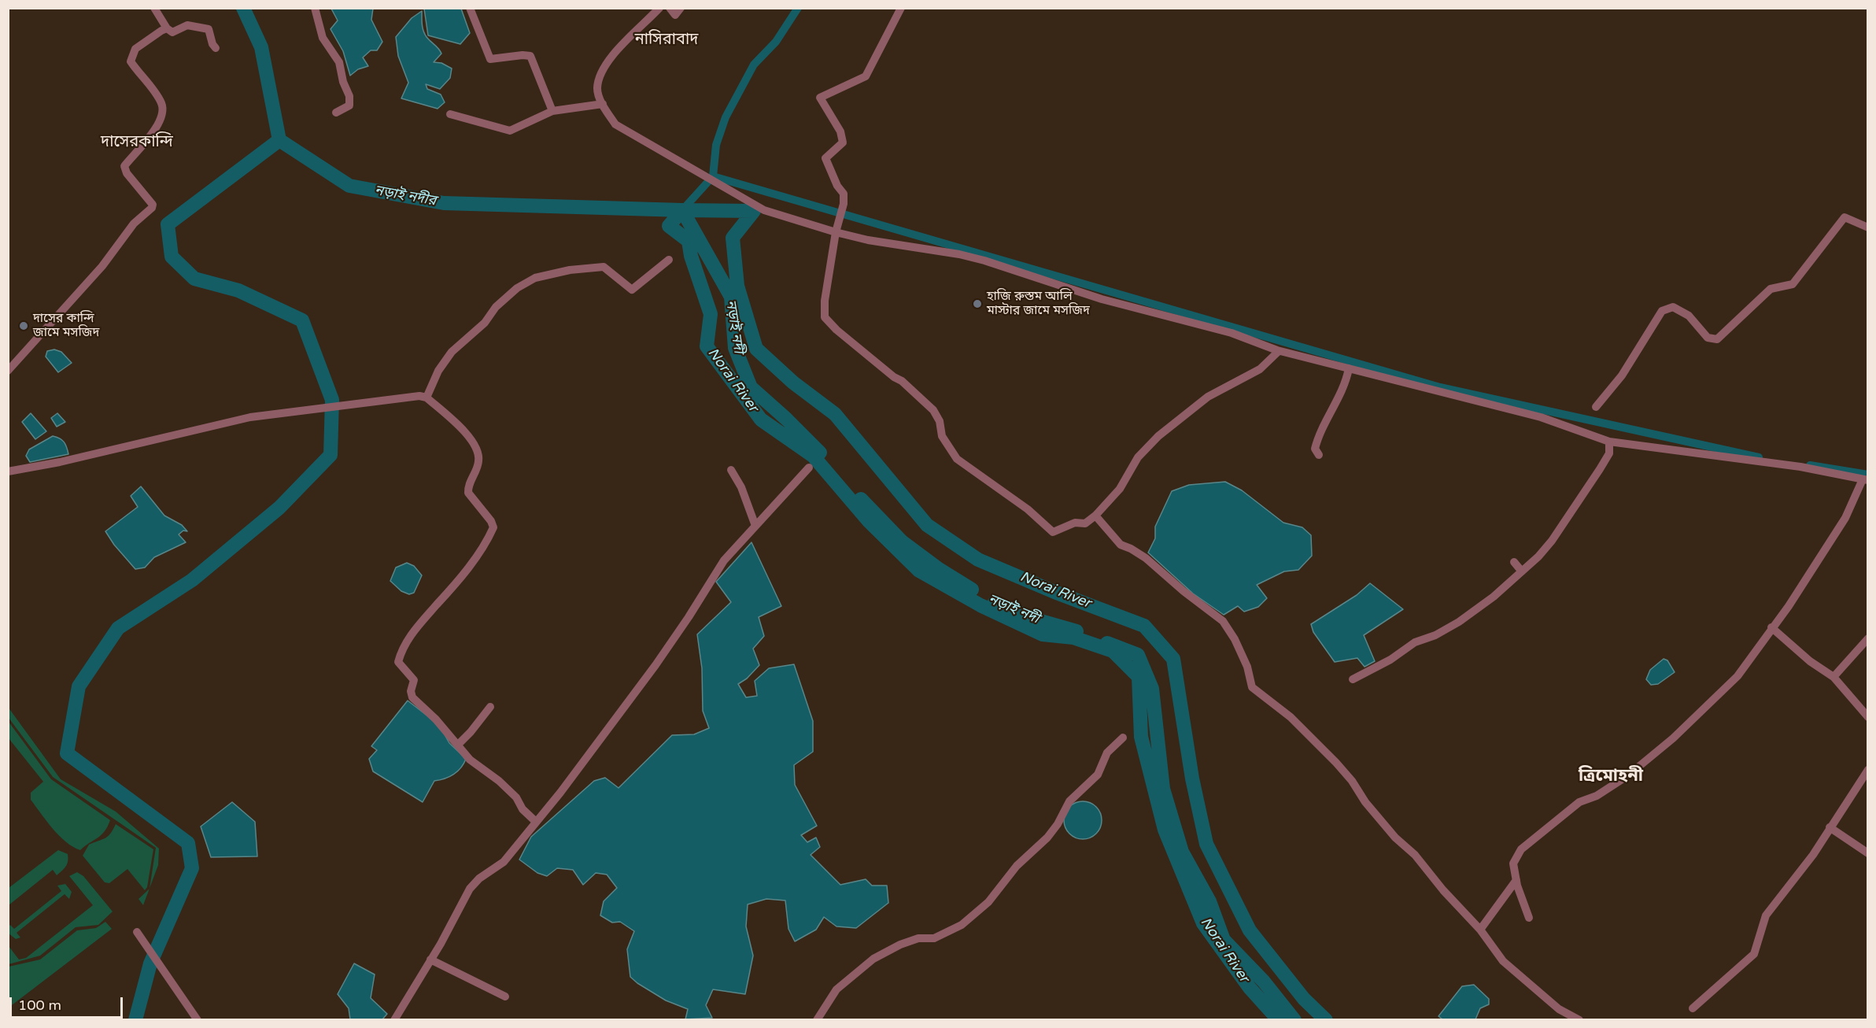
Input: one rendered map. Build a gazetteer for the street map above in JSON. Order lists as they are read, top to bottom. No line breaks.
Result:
{"districts":["নাসিরাবাদ","দাসেরকান্দি","ত্রিমোহনী"],"water":["নড়াই নদীর","নড়াই নদী","Norai River"],"places":["হাজি রুস্তম আলি মাস্টার জামে মসজিদ","দাসের কান্দি জামে মসজিদ"],"scale_bar":"100 m"}
